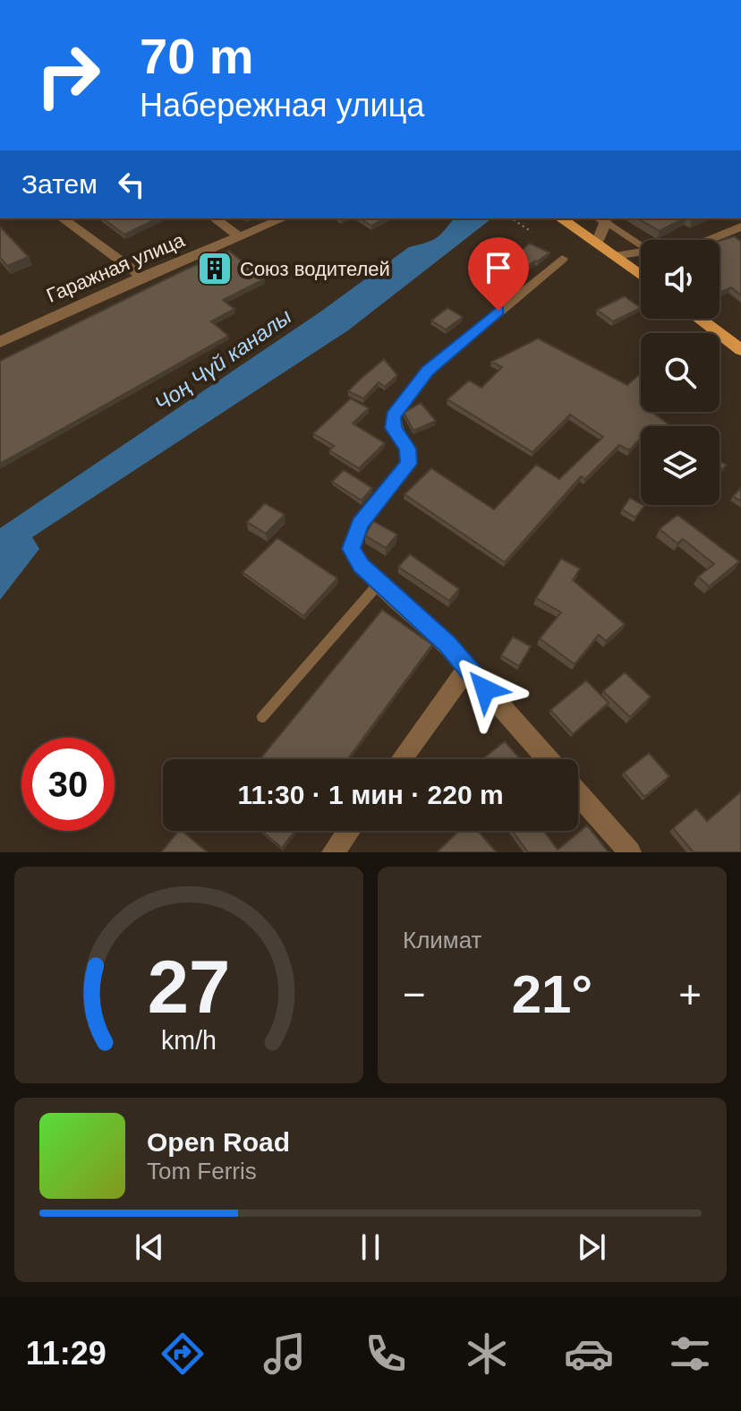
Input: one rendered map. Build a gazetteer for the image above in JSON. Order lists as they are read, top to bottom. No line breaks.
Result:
{"streets":{"street":["Гаражная улица"]},"water":["Чоң Чүй каналы"],"places":{"building":["Союз водителей"]},"page":{"turn":["70 m","Набережная улица"],"then":"Затем","limit":"30","trip":"11:30 · 1 мин · 220 m","tile":"Климат","heat":["−","21°","+"],"song":["Open Road","Tom Ferris"],"tabs":"11:29","gauge":["27","km/h"]}}
